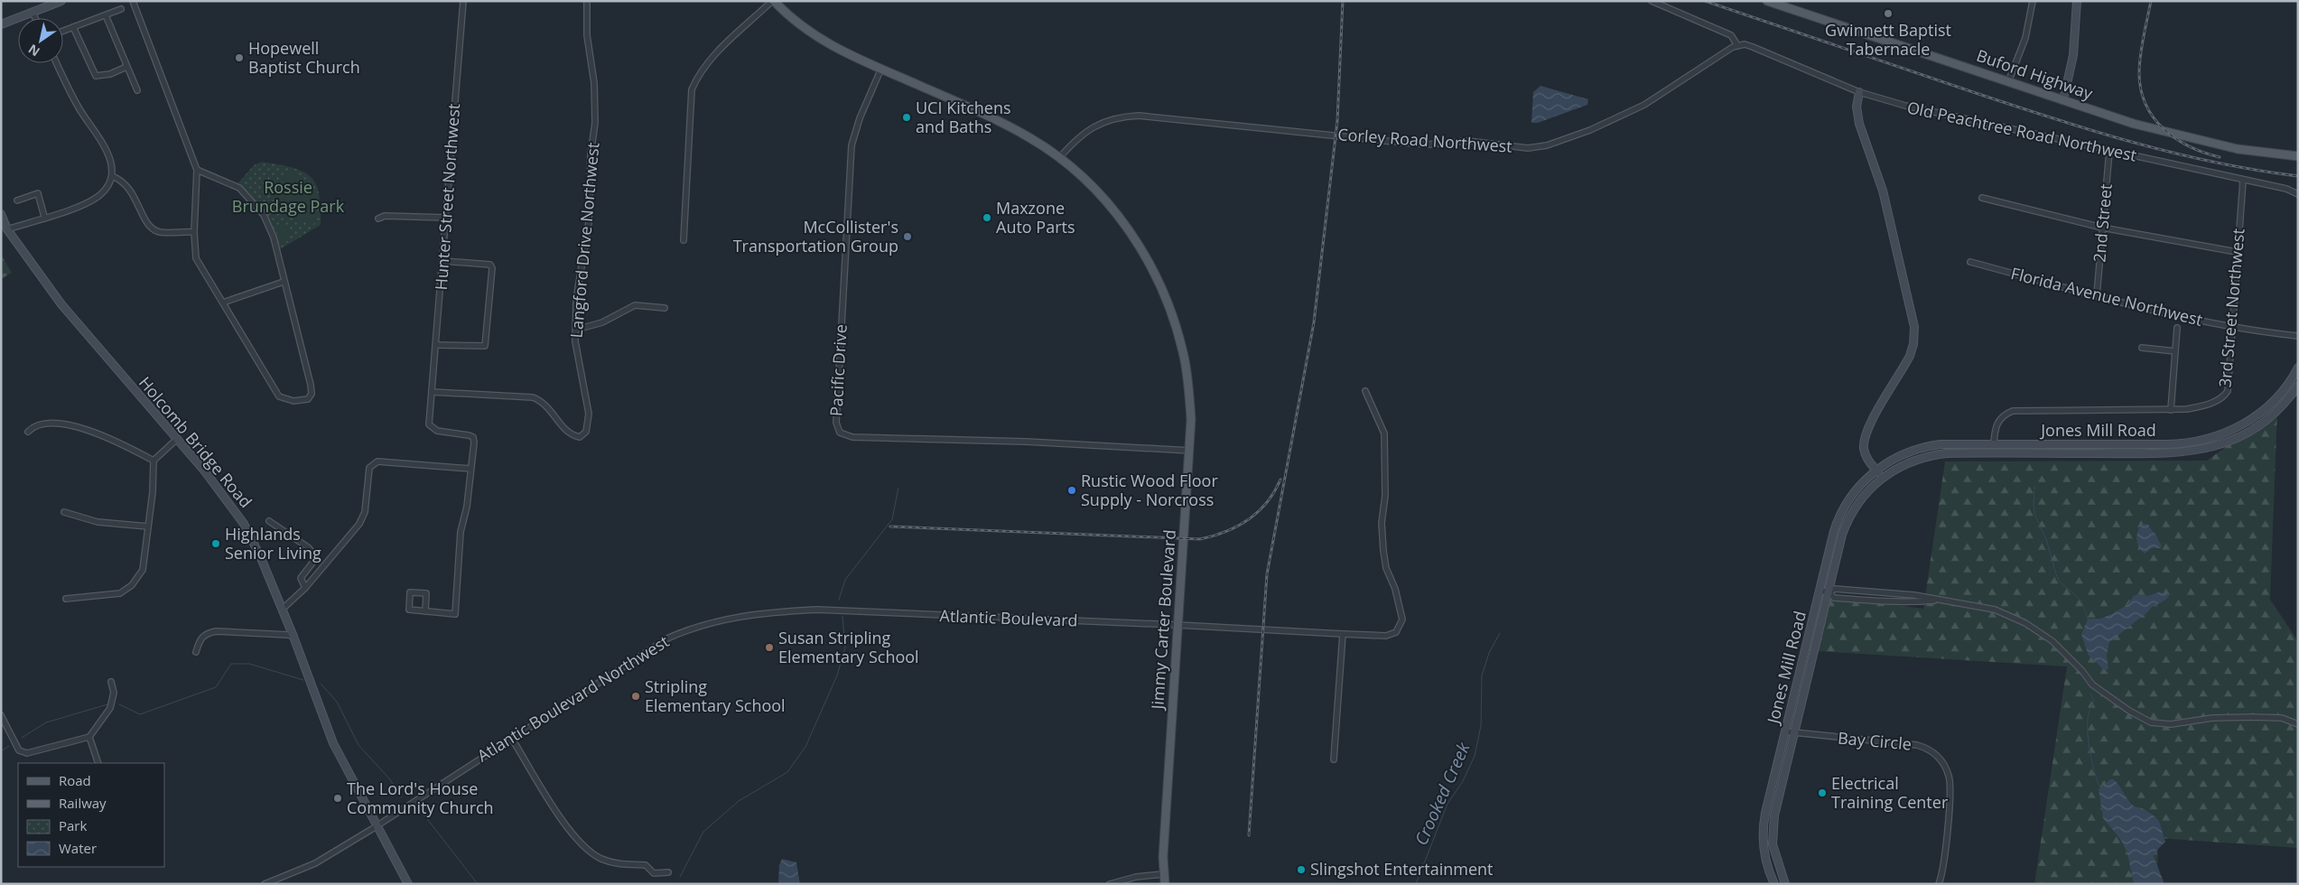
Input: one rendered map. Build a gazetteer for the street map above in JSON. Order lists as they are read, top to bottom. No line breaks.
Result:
{"streets":{"main road":["Buford Highway","Jimmy Carter Boulevard"],"street":["Old Peachtree Road Northwest","Corley Road Northwest","Hunter Street Northwest","2nd Street","Langford Drive Northwest","Florida Avenue Northwest","3rd Street Northwest","Pacific Drive","Jones Mill Road","Holcomb Bridge Road","Atlantic Boulevard","Atlantic Boulevard Northwest","Bay Circle"]},"crossings":[["Old Peachtree Road Northwest","Corley Road Northwest"],["Old Peachtree Road Northwest","2nd Street"],["Old Peachtree Road Northwest","3rd Street Northwest"],["Corley Road Northwest","Jimmy Carter Boulevard"],["Hunter Street Northwest","Langford Drive Northwest"],["2nd Street","Florida Avenue Northwest"],["Florida Avenue Northwest","3rd Street Northwest"],["3rd Street Northwest","Jones Mill Road"],["Pacific Drive","Jimmy Carter Boulevard"],["Jones Mill Road","Bay Circle"],["Holcomb Bridge Road","Atlantic Boulevard Northwest"],["Atlantic Boulevard","Jimmy Carter Boulevard"],["Atlantic Boulevard","Atlantic Boulevard Northwest"]],"water":["Crooked Creek"],"parks":["Rossie Brundage Park"],"places":["Gwinnett Baptist Tabernacle","Hopewell Baptist Church","UCI Kitchens and Baths","Maxzone Auto Parts","McCollister's Transportation Group","Rustic Wood Floor Supply - Norcross","Highlands Senior Living","Susan Stripling Elementary School","Stripling Elementary School","Electrical Training Center","The Lord's House Community Church","Slingshot Entertainment"],"legend":["Road","Railway","Park","Water"],"north":"bottom left"}
